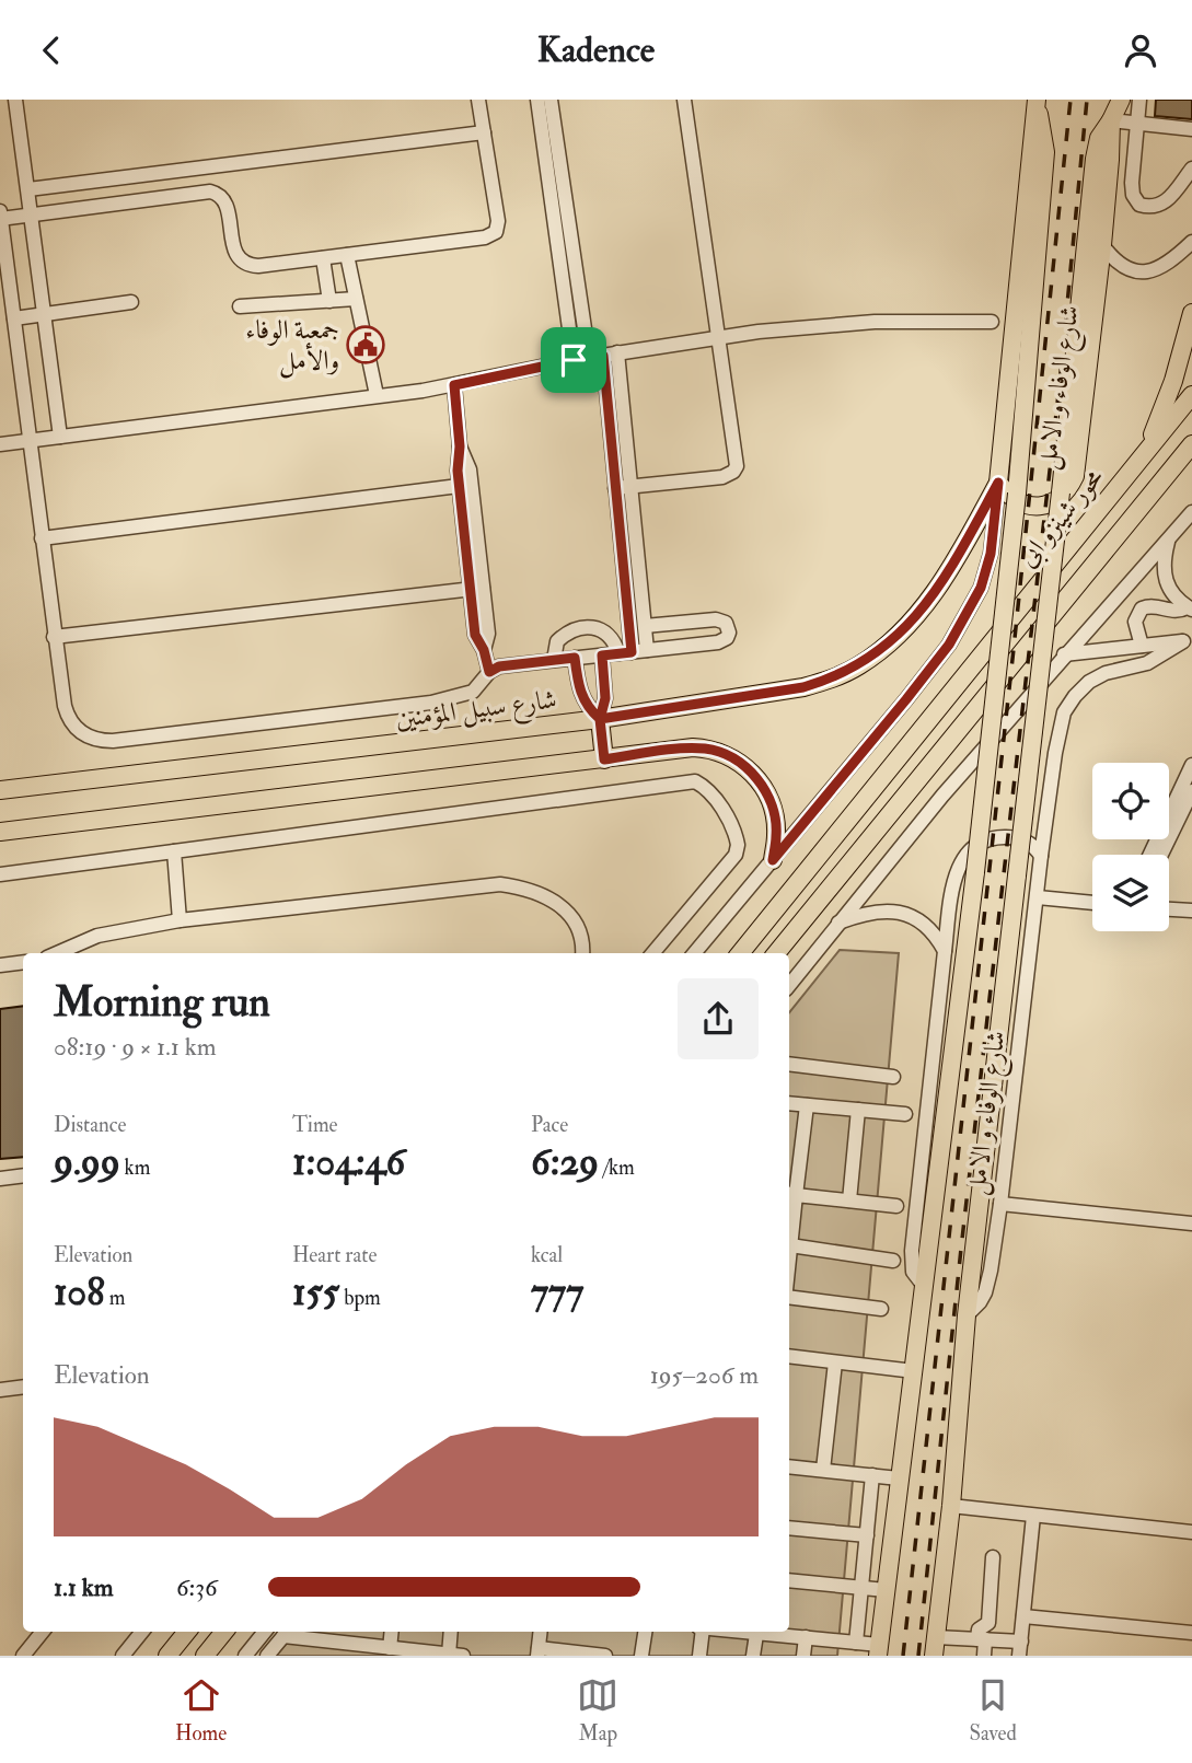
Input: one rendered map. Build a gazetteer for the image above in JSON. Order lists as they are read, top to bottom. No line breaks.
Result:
{"streets":{"main road":["شارع الوفاء و الامل","محور شينزو ابى","شارع سبيل المؤمنين"]},"crossings":[["شارع الوفاء و الامل","شارع سبيل المؤمنين"]],"places":{"public building":["جمعية الوفاء والأمل"]},"page":{"header":"Kadence","heading":["Morning run","08:19 · 9 × 1.1 km"],"stats":[["Distance","9.99 km"],["Time","1:04:46"],["Pace","6:29 /km"],["Elevation","108 m"],["Heart rate","155 bpm"],["kcal","777"]],"chart":["Elevation","195–206 m"],"list":[{"name":"1.1 km","note":"6:36"}],"tabs":["Home","Map","Saved"]}}
